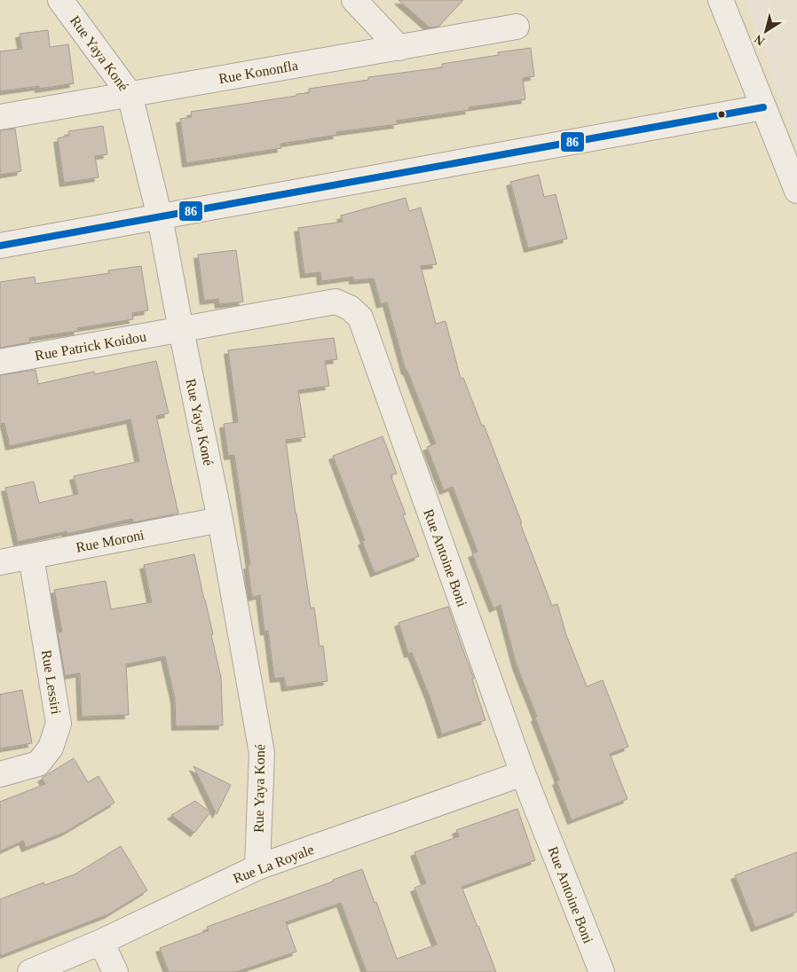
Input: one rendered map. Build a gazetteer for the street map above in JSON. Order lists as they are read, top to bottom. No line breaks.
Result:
{"streets":{"street":["Rue Yaya Koné","Rue Kononfla","Rue Patrick Koidou","Rue Moroni","Rue Antoine Boni","Rue Lessiri","Rue La Royale"]},"crossings":[["Rue Yaya Koné","Rue Kononfla"],["Rue Yaya Koné","Rue Patrick Koidou"],["Rue Yaya Koné","Rue Moroni"],["Rue Yaya Koné","Rue Antoine Boni"],["Rue Yaya Koné","Rue La Royale"],["Rue Patrick Koidou","Rue Antoine Boni"],["Rue Moroni","Rue Lessiri"],["Rue Antoine Boni","Rue La Royale"]],"lines":["transit line 86"],"north":"bottom left"}
